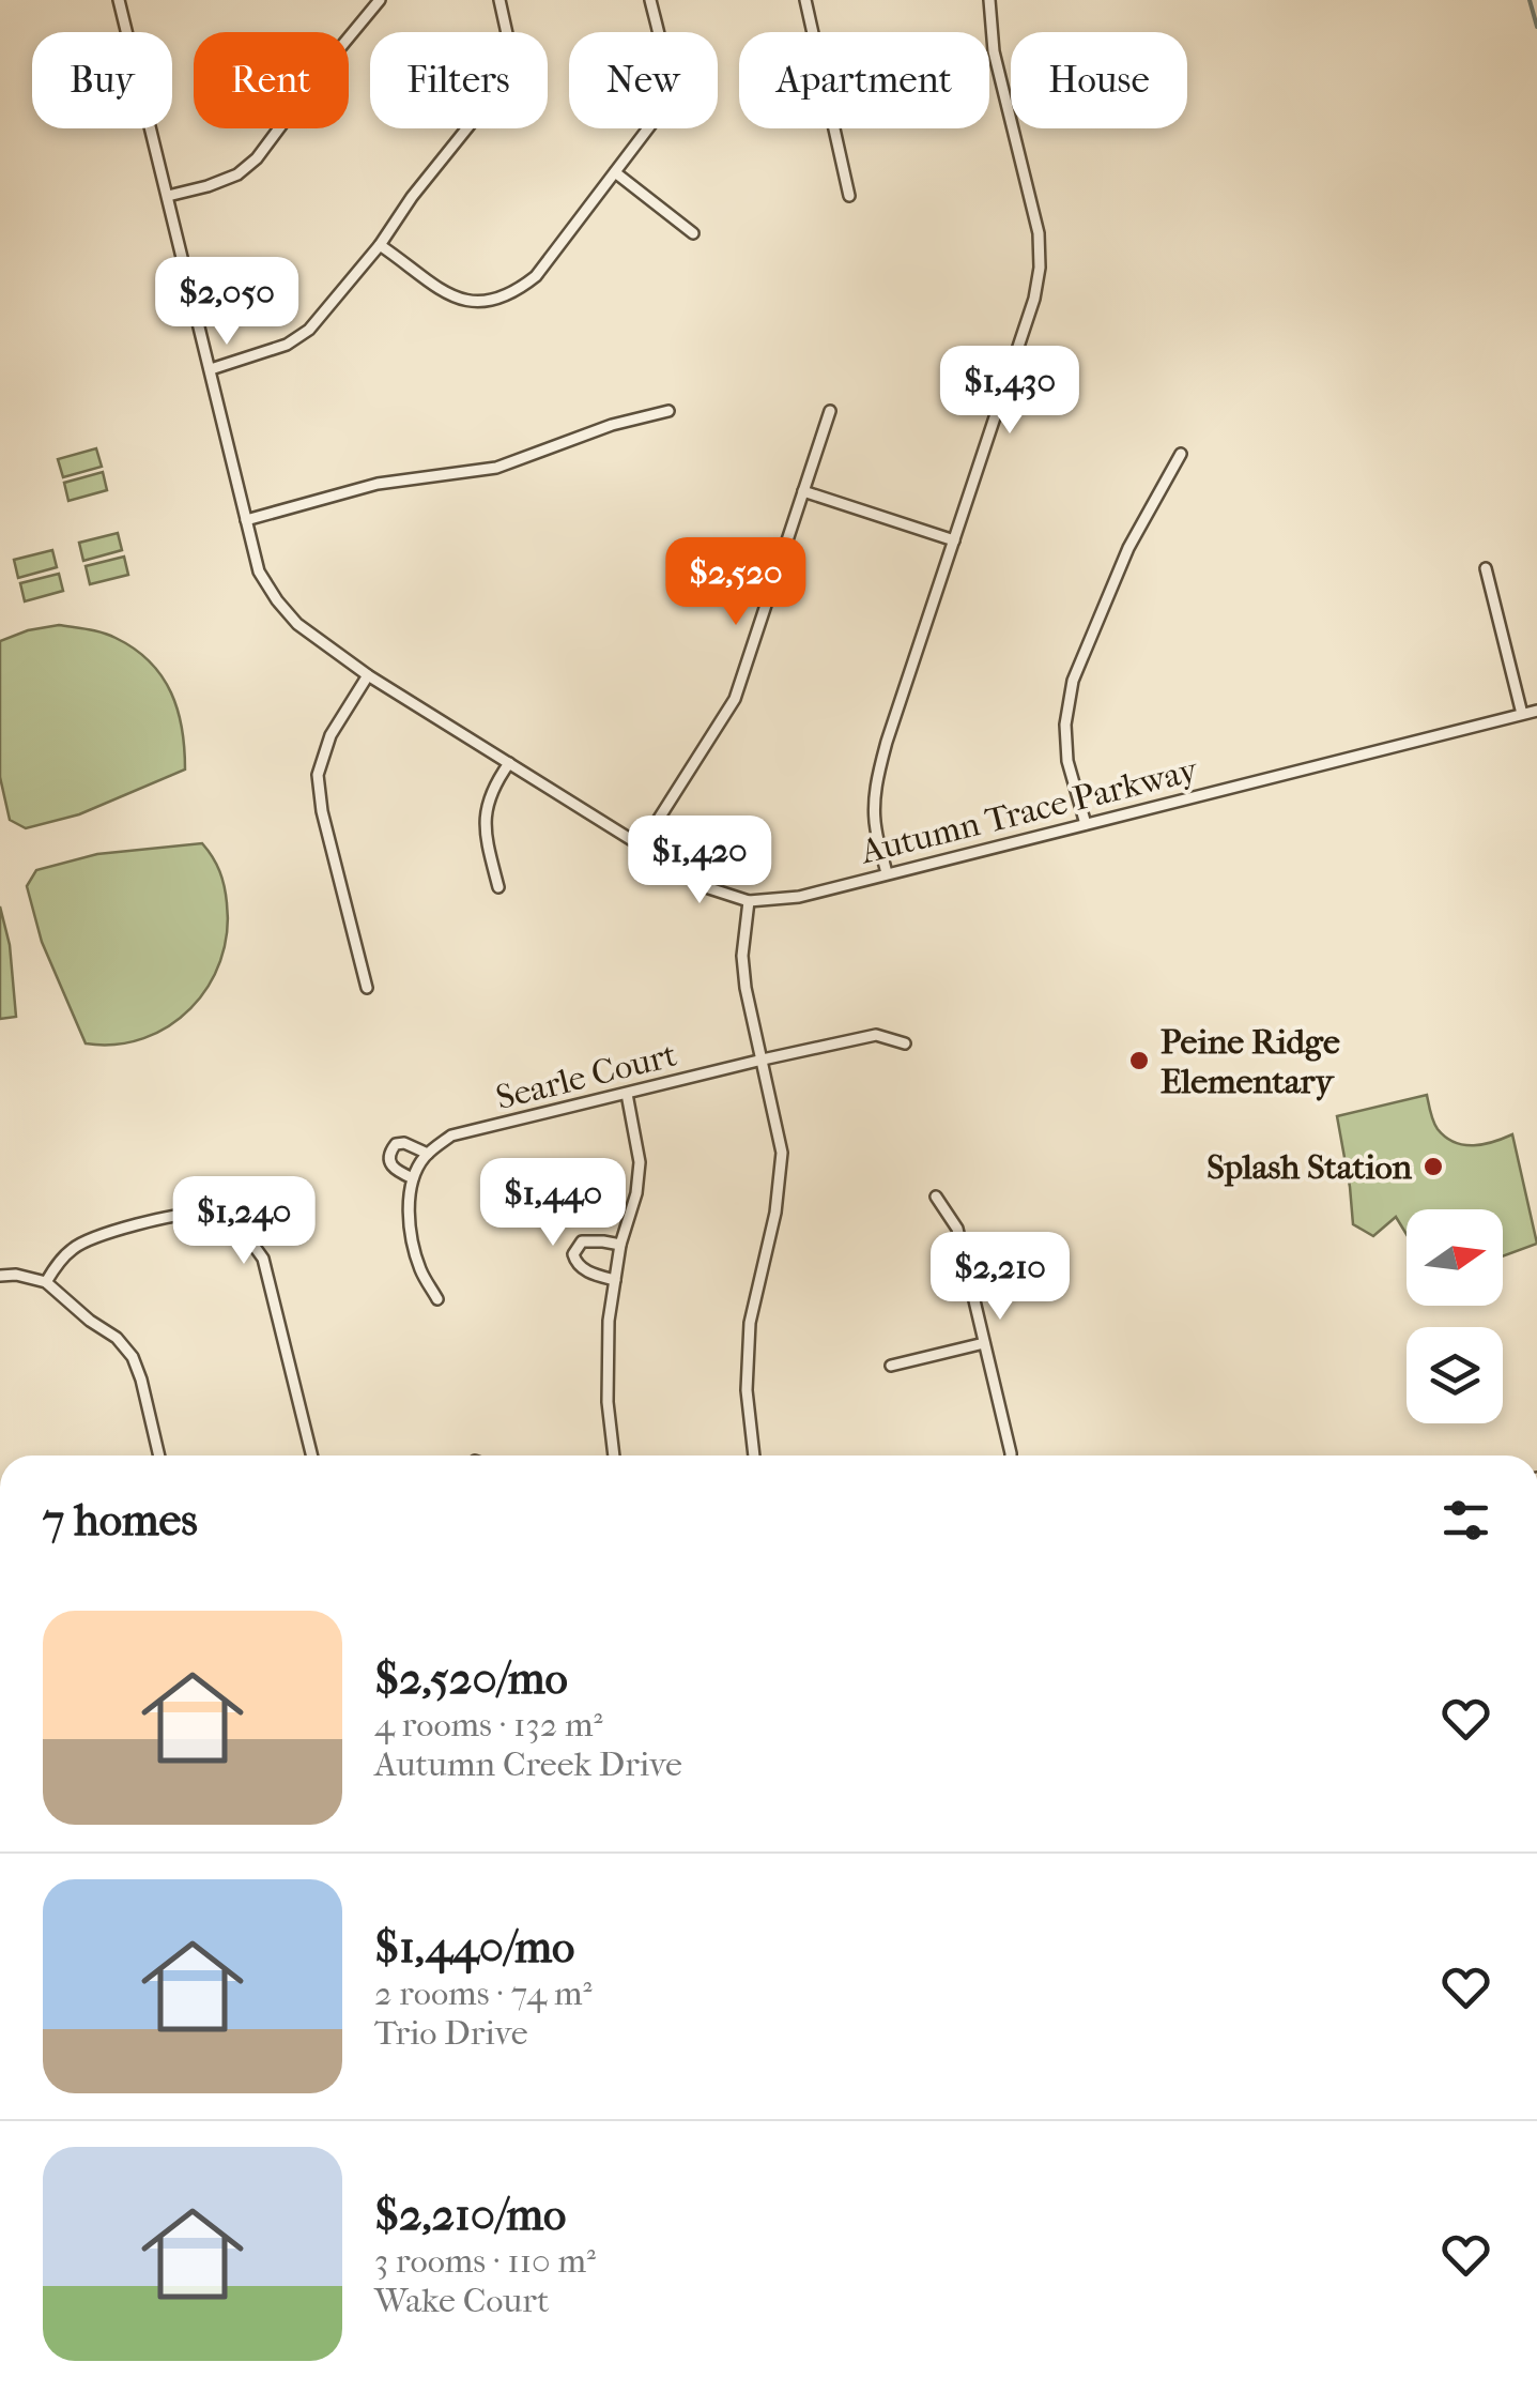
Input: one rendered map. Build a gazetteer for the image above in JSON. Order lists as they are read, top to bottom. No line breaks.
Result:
{"streets":{"street":["Autumn Trace Parkway","Searle Court"]},"places":["Peine Ridge Elementary","Splash Station"],"north":"right","page":{"chip":["Buy","Rent","Filters","New","Apartment","House"],"price":["$2,050","$1,430","$2,520","$1,420","$1,440","$1,240","$2,210"],"heading":"7 homes","list":[{"name":"$2,520/mo","note":"4 rooms · 132 m² · Autumn Creek Drive"},{"name":"$1,440/mo","note":"2 rooms · 74 m² · Trio Drive"},{"name":"$2,210/mo","note":"3 rooms · 110 m² · Wake Court"}]}}
